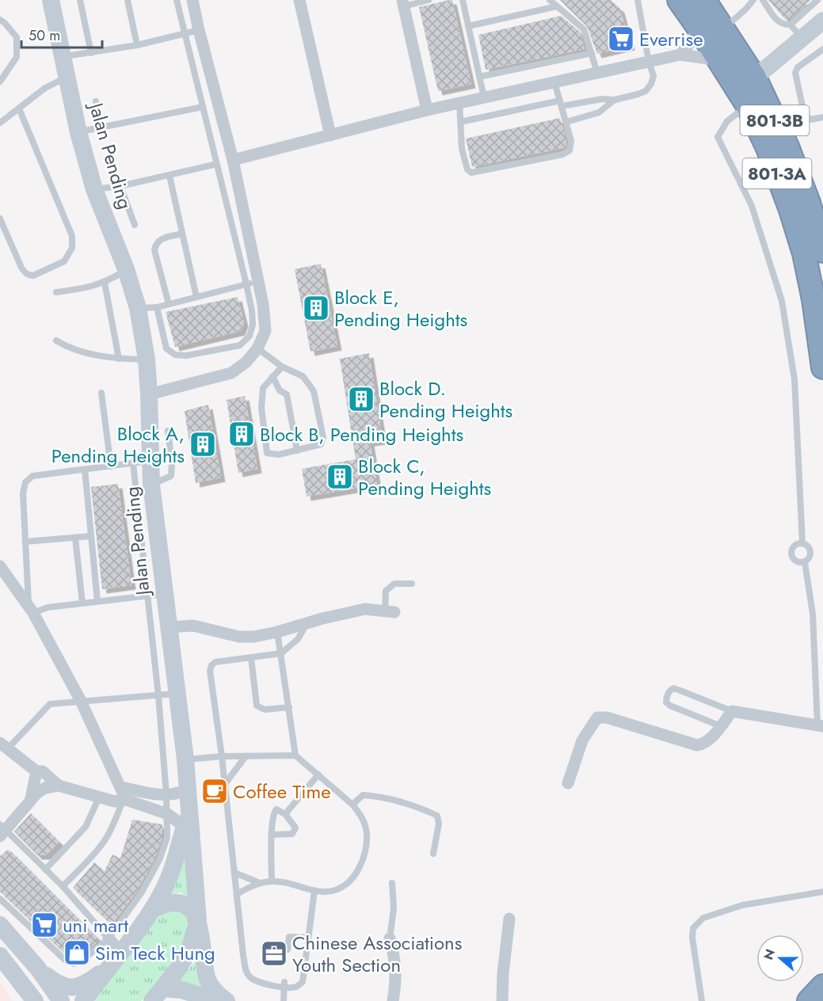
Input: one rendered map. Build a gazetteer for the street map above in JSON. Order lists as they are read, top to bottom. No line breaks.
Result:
{"streets":{"highway":["801-3B","801-3A"],"street":["Jalan Pending"]},"places":{"supermarket":["Everrise","uni mart"],"building":["Block E, Pending Heights","Block D. Pending Heights","Block B, Pending Heights","Block A, Pending Heights","Block C, Pending Heights"],"cafe":["Coffee Time"],"shop":["Sim Teck Hung"],"office":["Chinese Associations Youth Section"]},"scale_bar":"50 m","north":"left"}
